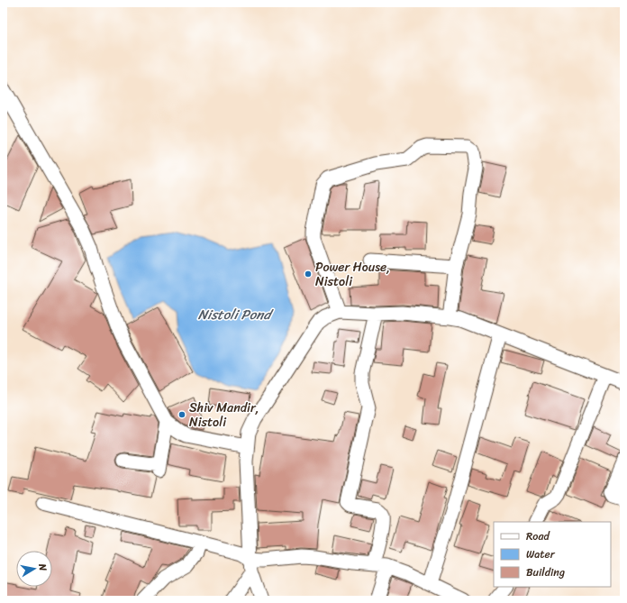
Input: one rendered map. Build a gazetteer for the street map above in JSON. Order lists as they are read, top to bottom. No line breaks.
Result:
{"water":["Nistoli Pond"],"places":["Power House, Nistoli","Shiv Mandir, Nistoli"],"legend":["Road","Water","Building"],"north":"right"}
